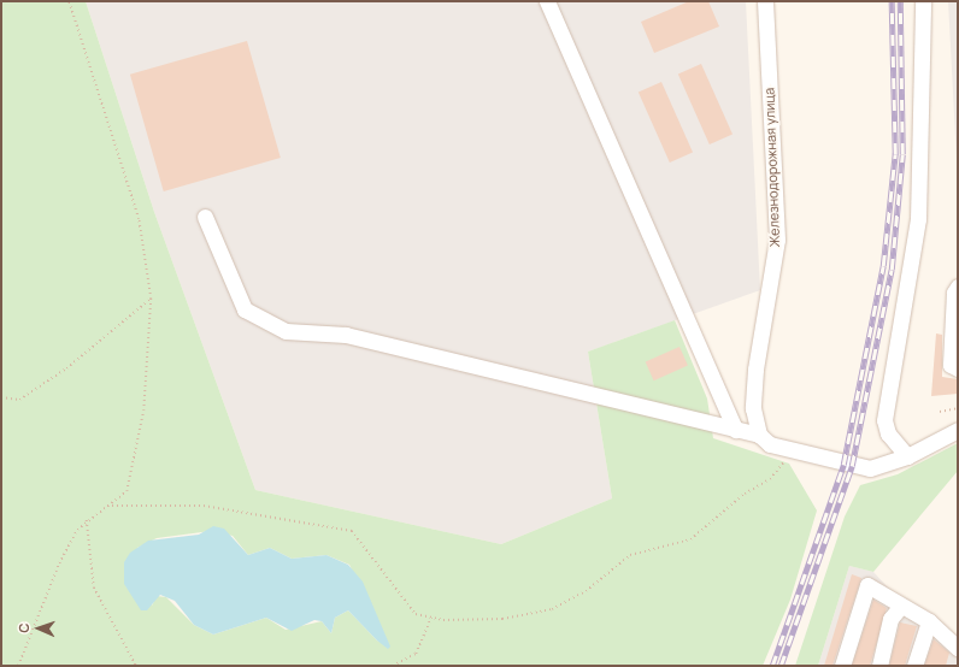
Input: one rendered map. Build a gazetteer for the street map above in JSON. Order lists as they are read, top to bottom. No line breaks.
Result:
{"streets":{"street":["Железнодорожная улица"]},"north":"left"}
